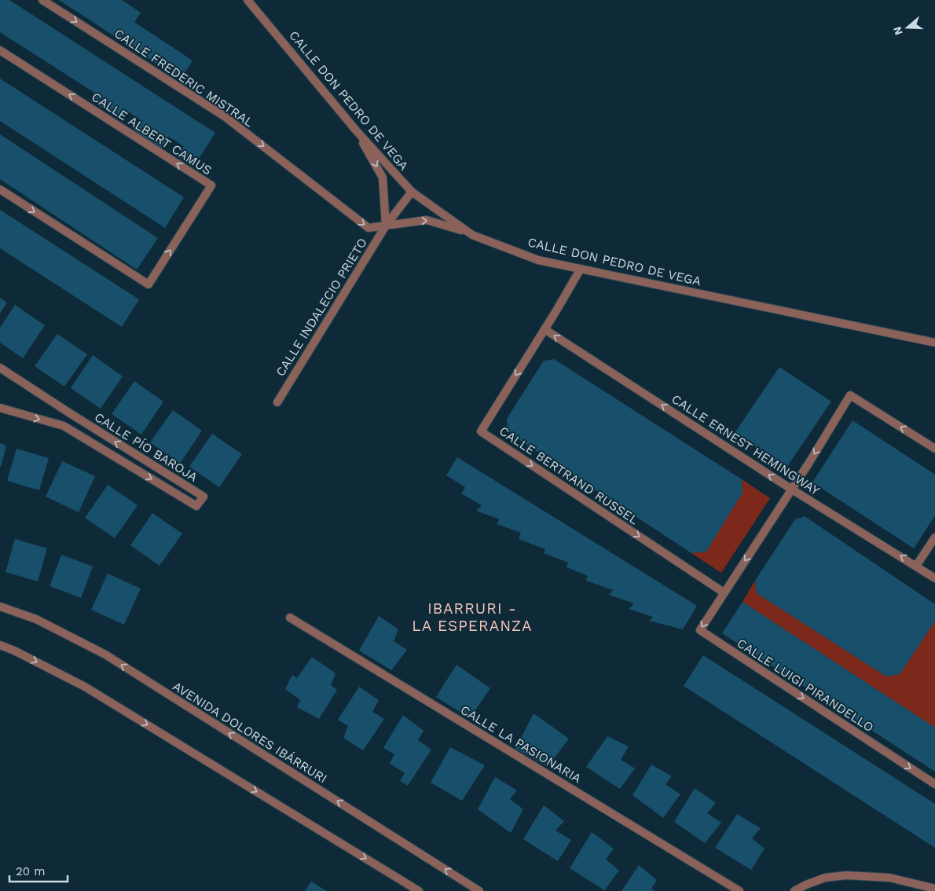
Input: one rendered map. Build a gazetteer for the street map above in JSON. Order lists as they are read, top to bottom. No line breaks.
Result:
{"streets":{"street":["CALLE FREDERIC MISTRAL","CALLE DON PEDRO DE VEGA","CALLE ALBERT CAMUS","CALLE INDALECIO PRIETO","CALLE ERNEST HEMINGWAY","CALLE PÍO BAROJA","CALLE BERTRAND RUSSEL","CALLE LUIGI PIRANDELLO","AVENIDA DOLORES IBÁRRURI","CALLE LA PASIONARIA"]},"crossings":[["CALLE FREDERIC MISTRAL","CALLE DON PEDRO DE VEGA"],["CALLE FREDERIC MISTRAL","CALLE INDALECIO PRIETO"],["CALLE DON PEDRO DE VEGA","CALLE INDALECIO PRIETO"],["CALLE ERNEST HEMINGWAY","CALLE BERTRAND RUSSEL"],["CALLE BERTRAND RUSSEL","CALLE LUIGI PIRANDELLO"]],"one_way":["CALLE FREDERIC MISTRAL","CALLE ERNEST HEMINGWAY","CALLE LUIGI PIRANDELLO"],"districts":["IBARRURI - LA ESPERANZA"],"scale_bar":"20 m","north":"left"}
